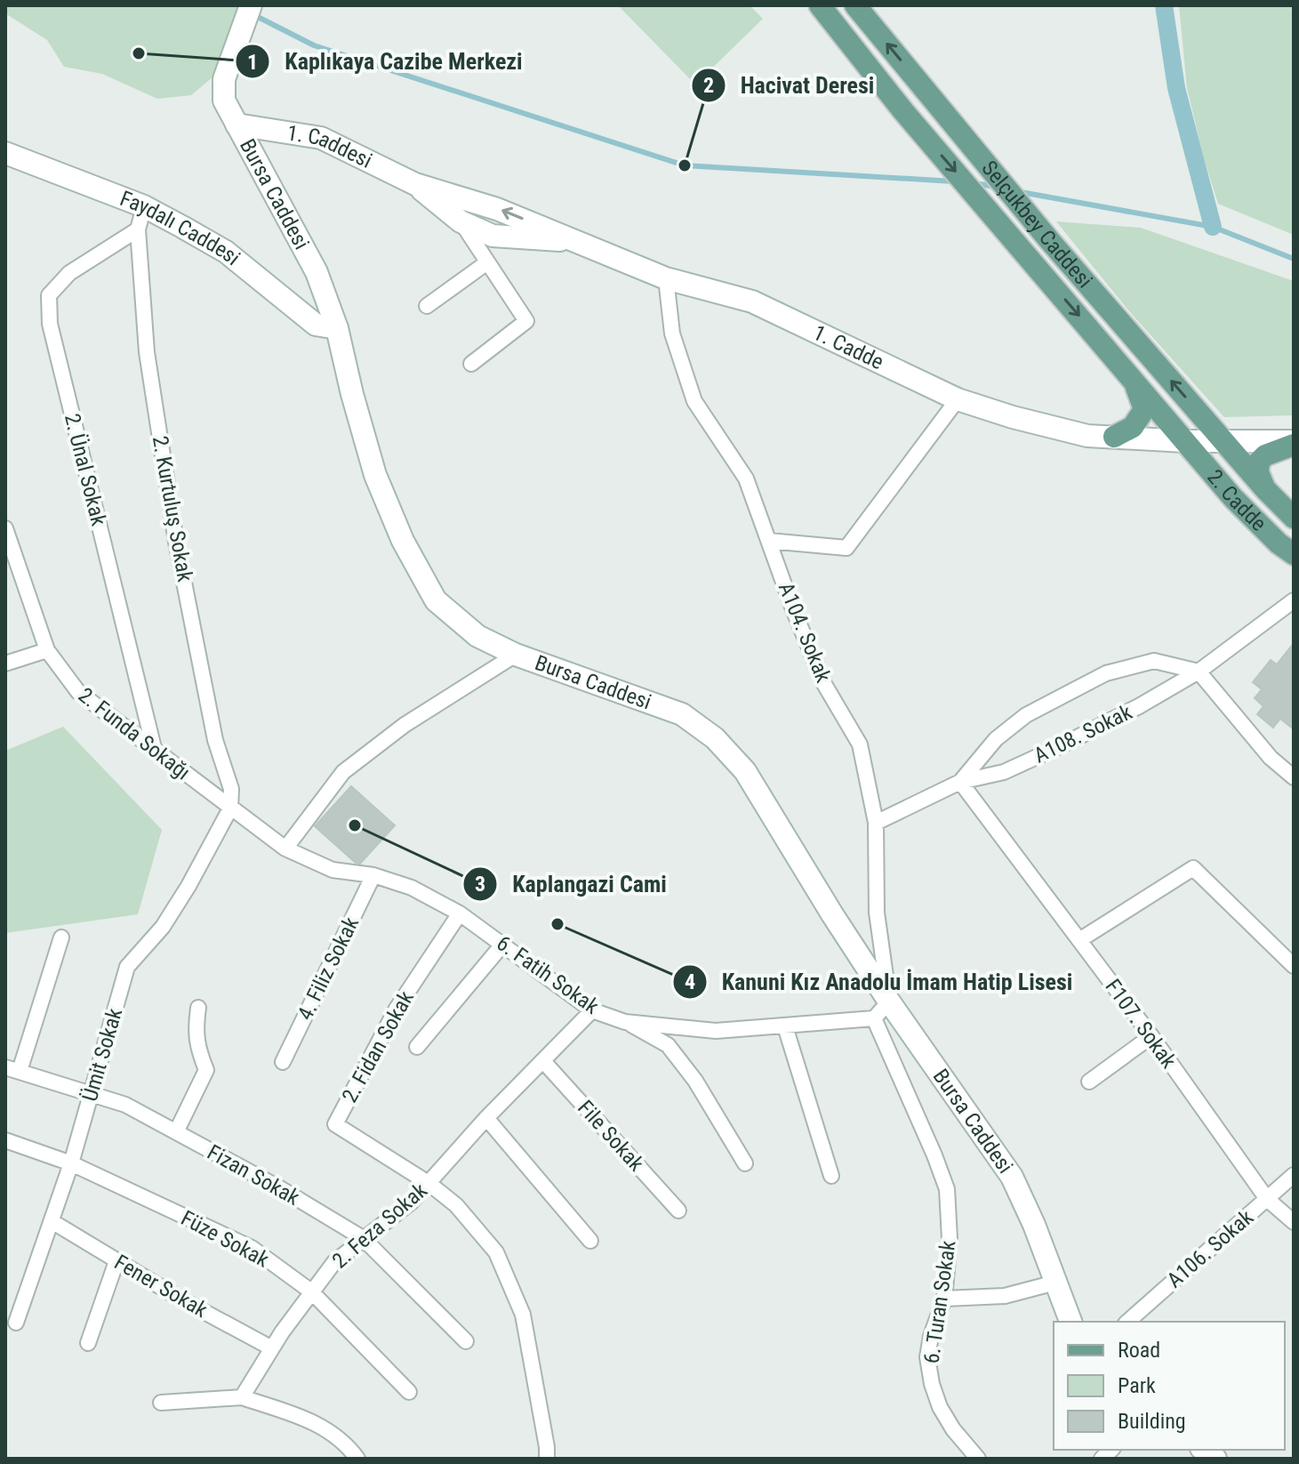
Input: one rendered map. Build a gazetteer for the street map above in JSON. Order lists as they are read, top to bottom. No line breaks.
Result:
{"streets":{"main road":["1. Caddesi","Bursa Caddesi","Selçukbey Caddesi","Faydalı Caddesi","1. Cadde","2. Cadde"],"street":["2. Ünal Sokak","2. Kurtuluş Sokak","A104. Sokak","2. Funda Sokağı","A108. Sokak","4. Filiz Sokak","6. Fatih Sokak","F107. Sokak","2. Fidan Sokak","Ümit Sokak","File Sokak","Fizan Sokak","2. Feza Sokak","Füze Sokak","A106. Sokak","Fener Sokak","6. Turan Sokak"]},"crossings":[["1. Caddesi","Bursa Caddesi"],["1. Caddesi","1. Cadde"],["Bursa Caddesi","Faydalı Caddesi"],["Bursa Caddesi","A104. Sokak"],["Bursa Caddesi","6. Fatih Sokak"],["Bursa Caddesi","6. Turan Sokak"],["Selçukbey Caddesi","1. Cadde"],["Selçukbey Caddesi","2. Cadde"],["Faydalı Caddesi","2. Kurtuluş Sokak"],["1. Cadde","2. Cadde"],["1. Cadde","A104. Sokak"],["2. Ünal Sokak","2. Kurtuluş Sokak"],["2. Ünal Sokak","2. Funda Sokağı"],["2. Kurtuluş Sokak","2. Funda Sokağı"],["2. Kurtuluş Sokak","6. Fatih Sokak"],["2. Kurtuluş Sokak","Ümit Sokak"],["A104. Sokak","A108. Sokak"],["A104. Sokak","6. Fatih Sokak"],["A104. Sokak","6. Turan Sokak"],["2. Funda Sokağı","6. Fatih Sokak"],["2. Funda Sokağı","Ümit Sokak"],["A108. Sokak","F107. Sokak"],["4. Filiz Sokak","6. Fatih Sokak"],["6. Fatih Sokak","2. Fidan Sokak"],["6. Fatih Sokak","Ümit Sokak"],["6. Fatih Sokak","2. Feza Sokak"],["6. Fatih Sokak","6. Turan Sokak"],["F107. Sokak","A106. Sokak"],["2. Fidan Sokak","2. Feza Sokak"],["Ümit Sokak","Fizan Sokak"],["Ümit Sokak","Füze Sokak"],["Ümit Sokak","Fener Sokak"],["File Sokak","2. Feza Sokak"],["Fizan Sokak","2. Feza Sokak"],["2. Feza Sokak","Füze Sokak"],["2. Feza Sokak","Fener Sokak"]],"places":["Kaplıkaya Cazibe Merkezi","Hacivat Deresi","Kaplangazi Cami","Kanuni Kız Anadolu İmam Hatip Lisesi"],"legend":["Road","Park","Building"]}
